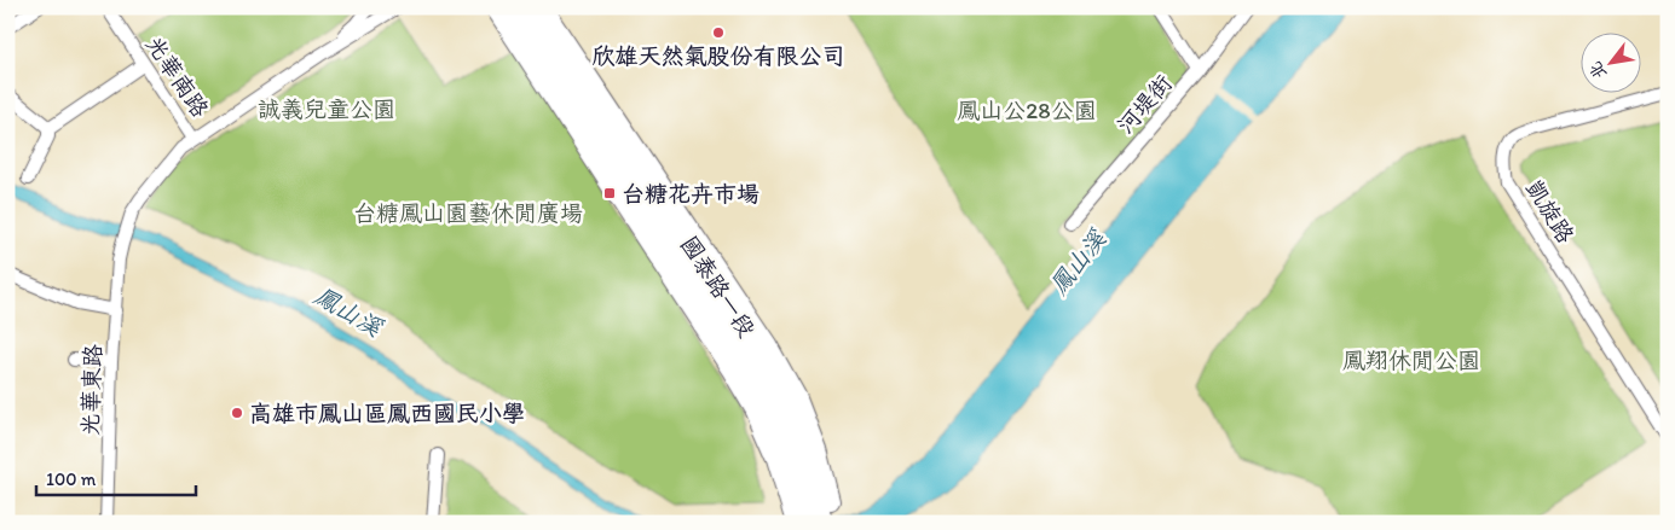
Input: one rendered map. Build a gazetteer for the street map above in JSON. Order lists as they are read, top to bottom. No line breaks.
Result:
{"streets":{"street":["光華南路","河堤街","凱旋路","國泰路一段","光華東路"]},"crossings":[["光華南路","光華東路"]],"water":["鳳山溪"],"parks":["誠義兒童公園","鳳山公28公園","台糖鳳山園藝休閒廣場","鳳翔休閒公園"],"places":{"other":["欣雄天然氣股份有限公司","高雄市鳳山區鳳西國民小學"],"transit":["台糖花卉市場"]},"scale_bar":"100 m","north":"bottom left"}
